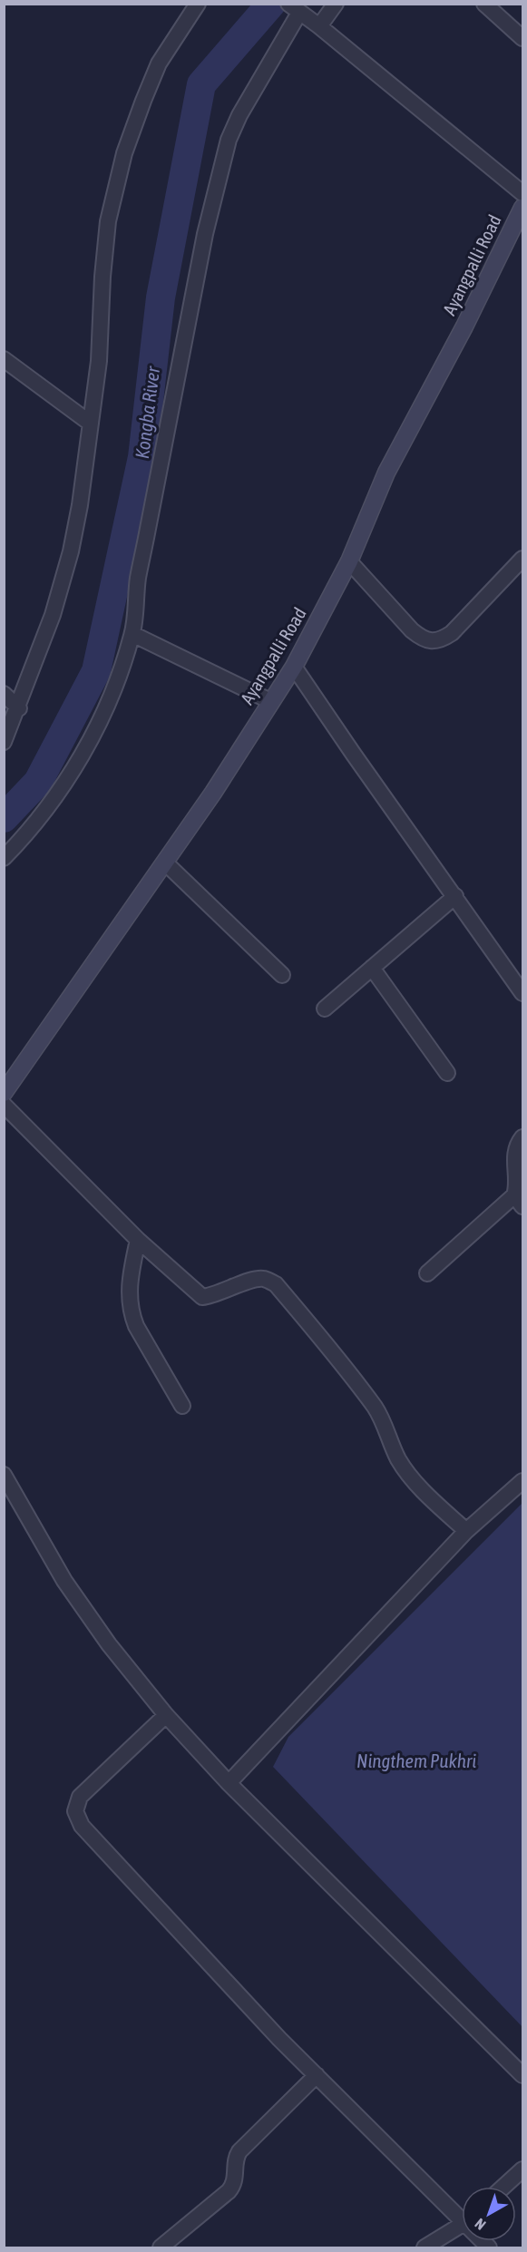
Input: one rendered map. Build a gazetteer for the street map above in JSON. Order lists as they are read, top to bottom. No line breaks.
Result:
{"streets":{"street":["Ayangpalli Road"]},"water":["Kongba River","Ningthem Pukhri"],"north":"bottom left"}
